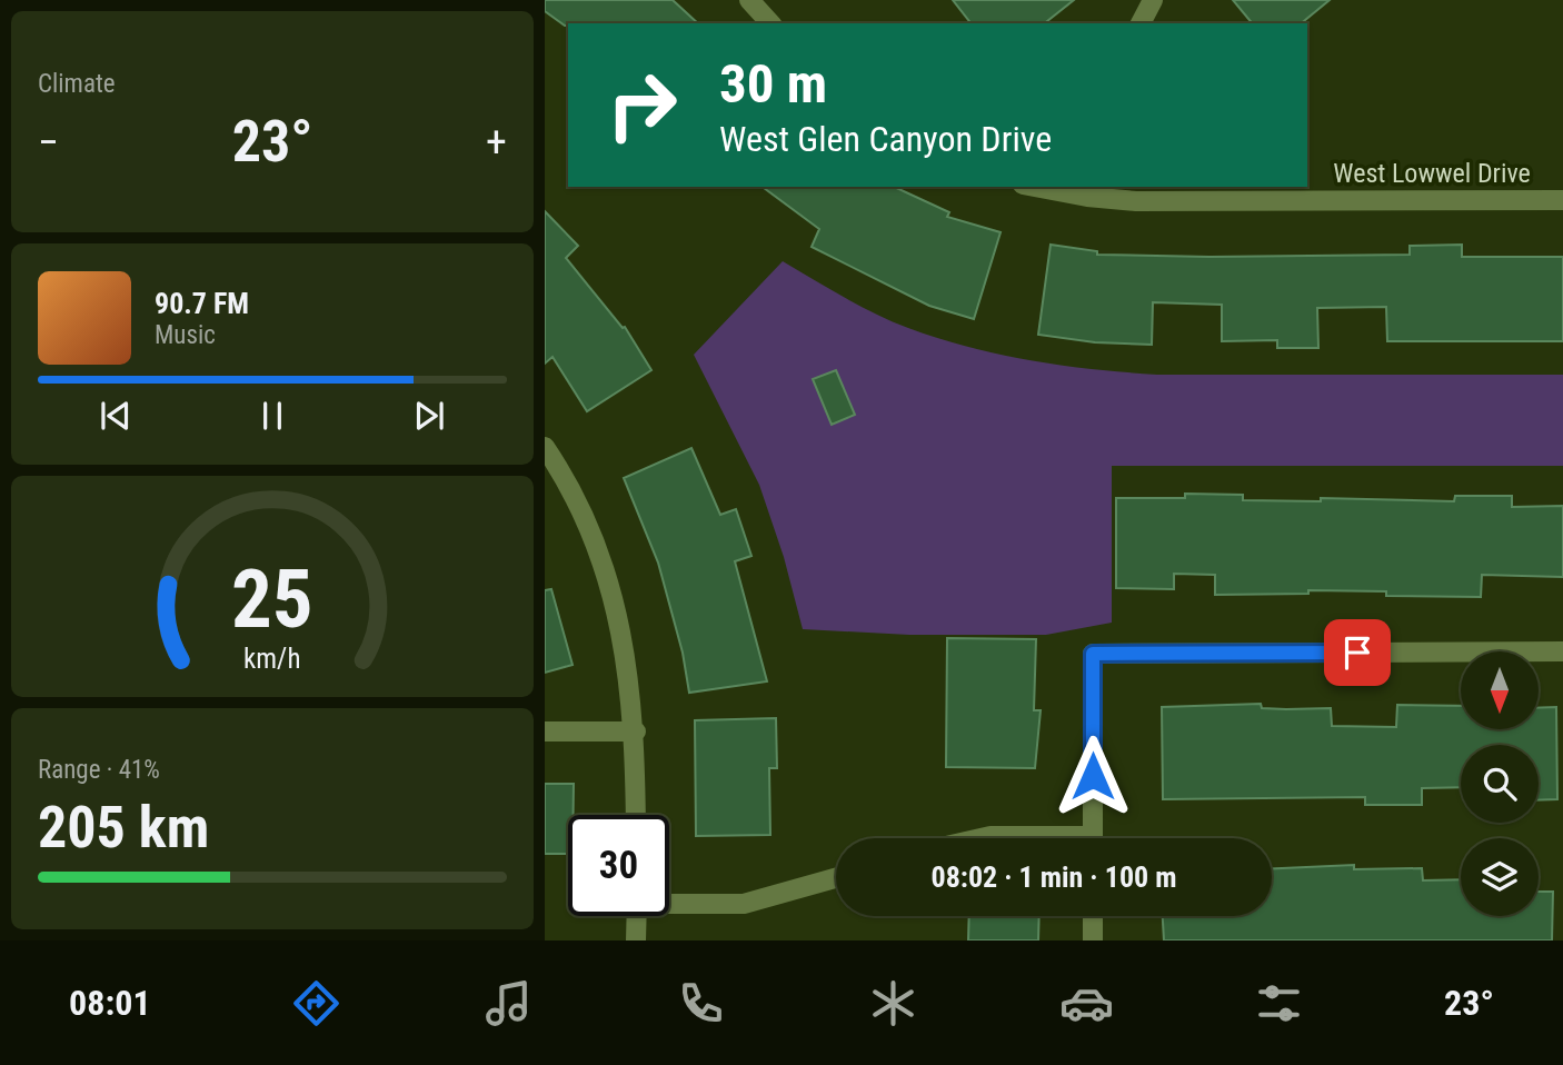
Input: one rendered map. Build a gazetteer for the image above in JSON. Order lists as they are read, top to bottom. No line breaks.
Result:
{"streets":{"street":["West Lowwel Drive"]},"north":"bottom","page":{"tile":["Climate",["Range · 41%","205 km"]],"turn":["30 m","West Glen Canyon Drive"],"heat":["−","23°","+"],"song":["90.7 FM","Music"],"limit":"30","trip":"08:02 · 1 min · 100 m","tabs":["08:01","23°"],"gauge":["25","km/h"]}}
